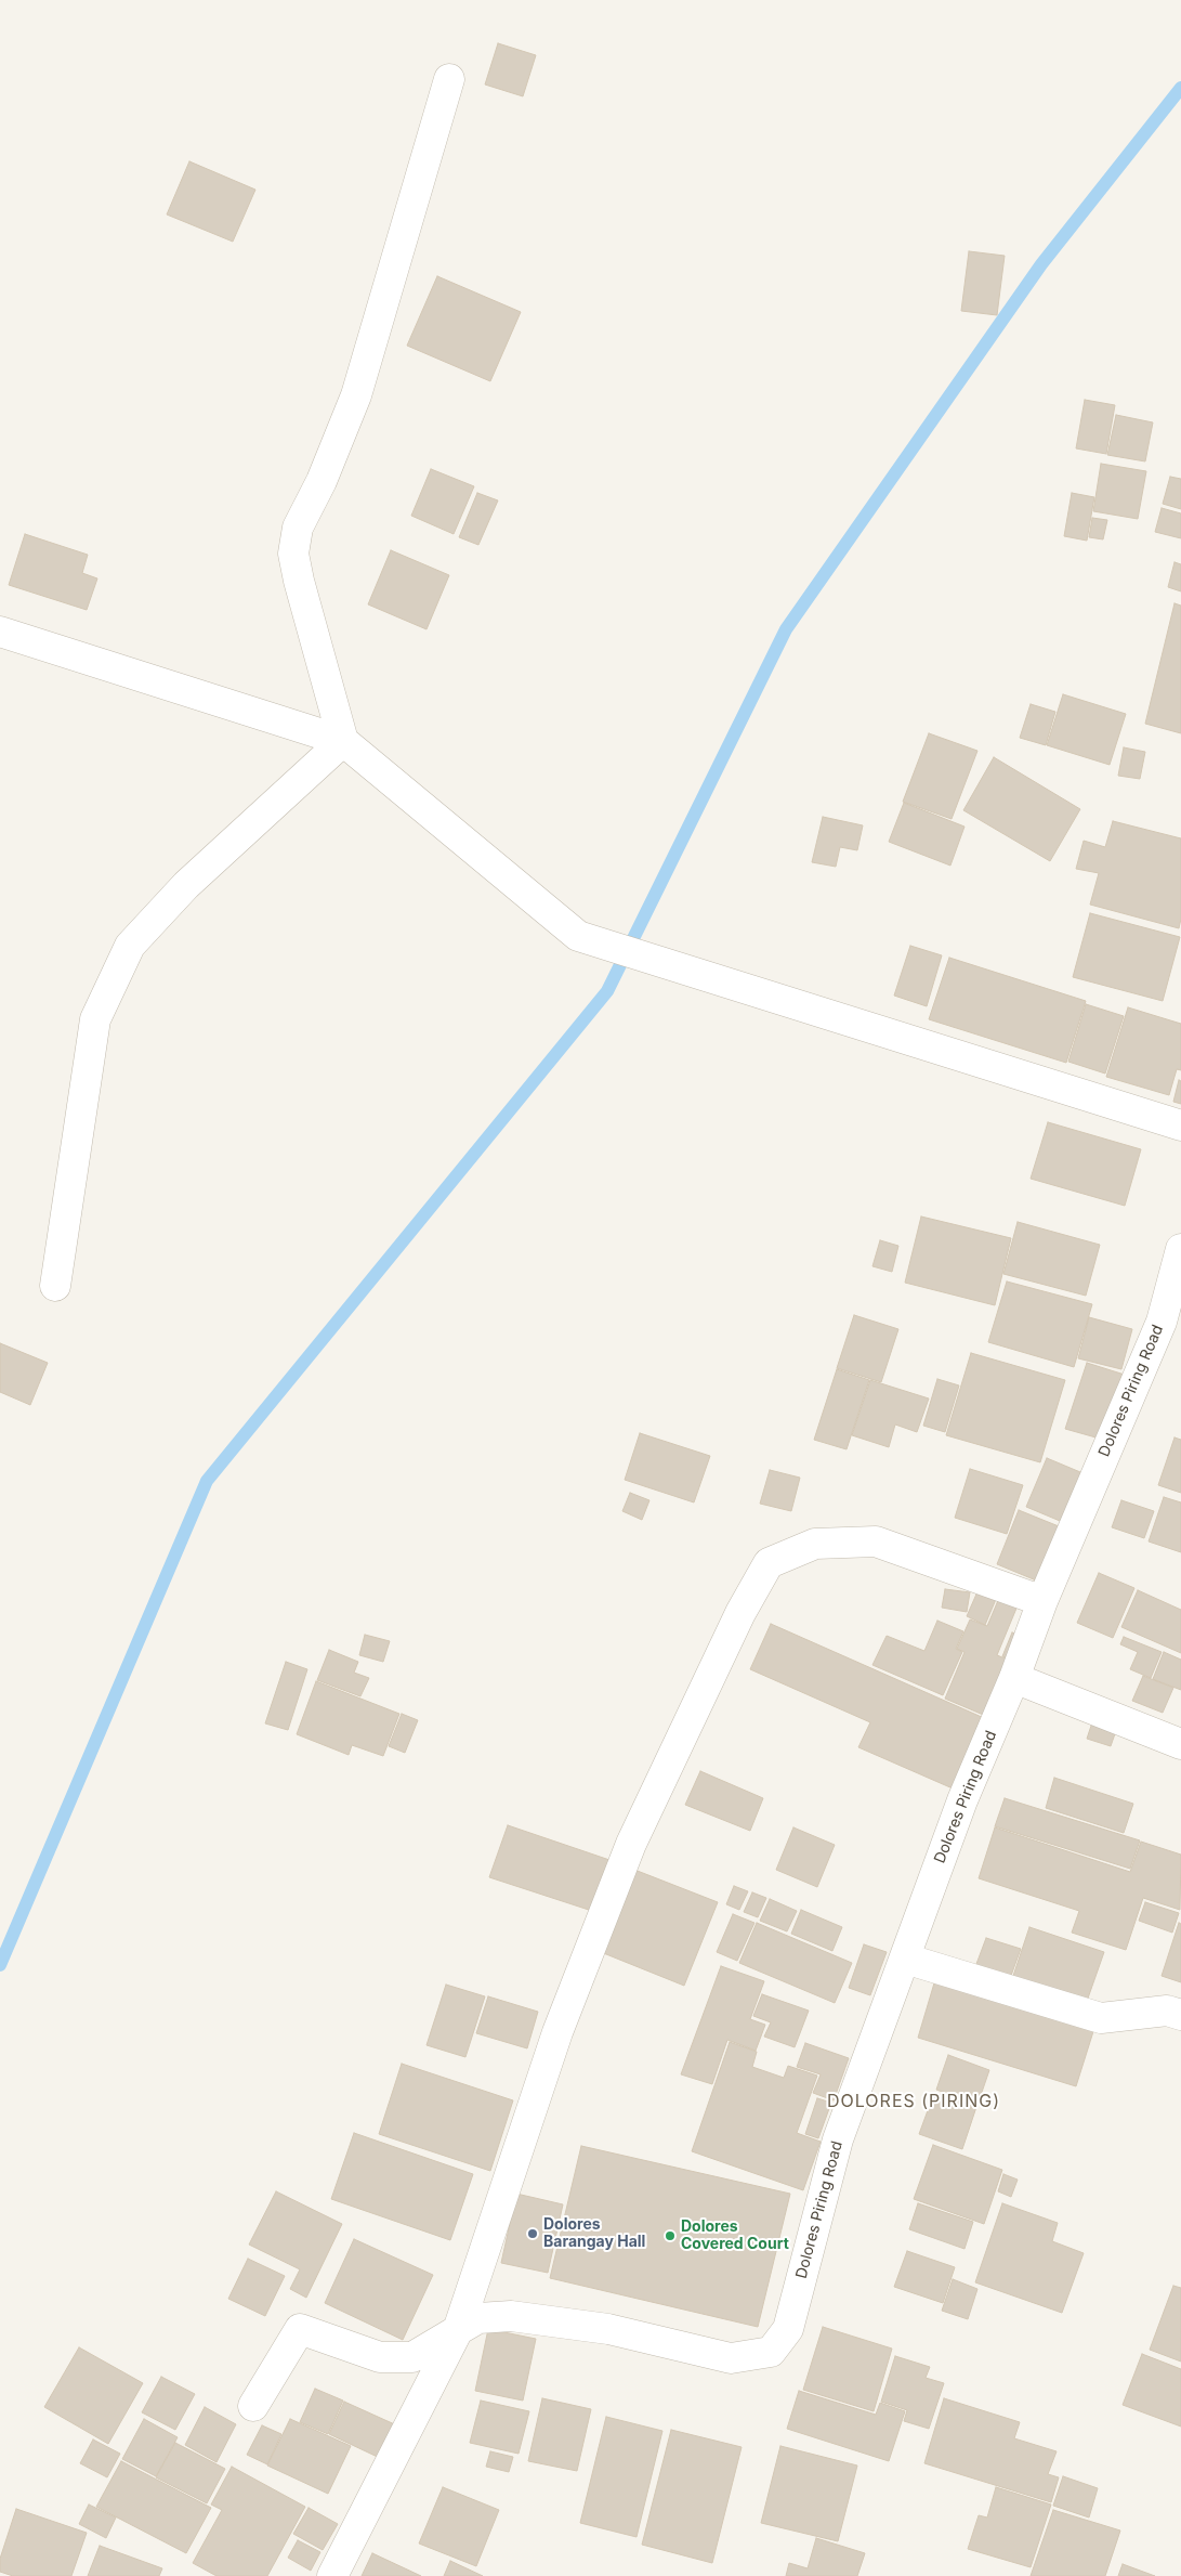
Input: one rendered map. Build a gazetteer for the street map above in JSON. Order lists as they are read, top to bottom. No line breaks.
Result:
{"streets":{"street":["Dolores Piring Road"]},"districts":["DOLORES (PIRING)"],"places":["Dolores Barangay Hall","Dolores Covered Court"]}
